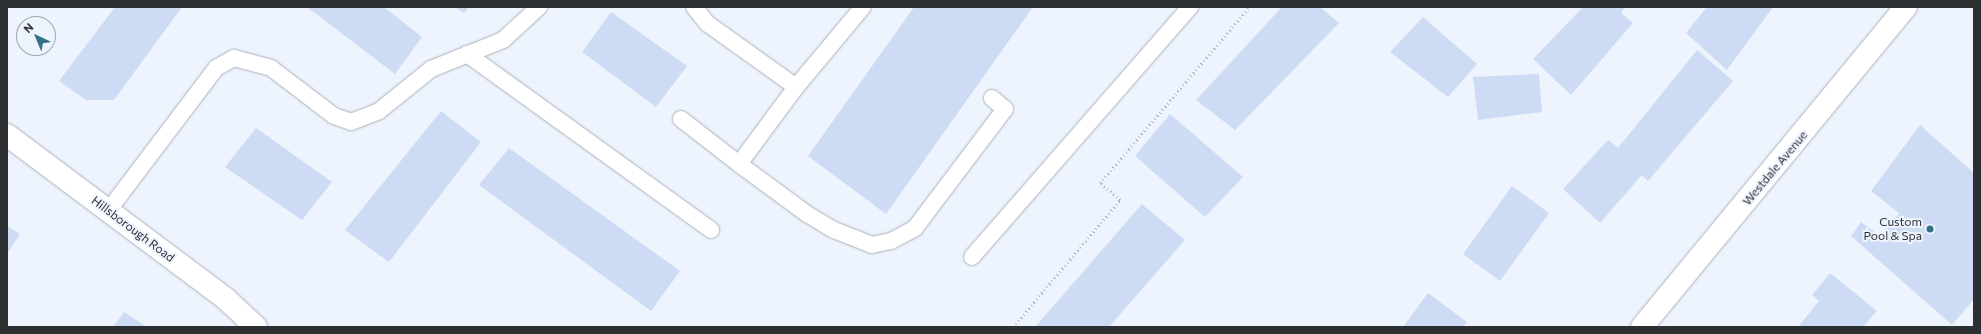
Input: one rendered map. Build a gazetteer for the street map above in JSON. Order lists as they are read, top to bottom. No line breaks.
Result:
{"streets":{"street":["Westdale Avenue","Hillsborough Road"]},"places":["Custom Pool & Spa"],"north":"top left"}
